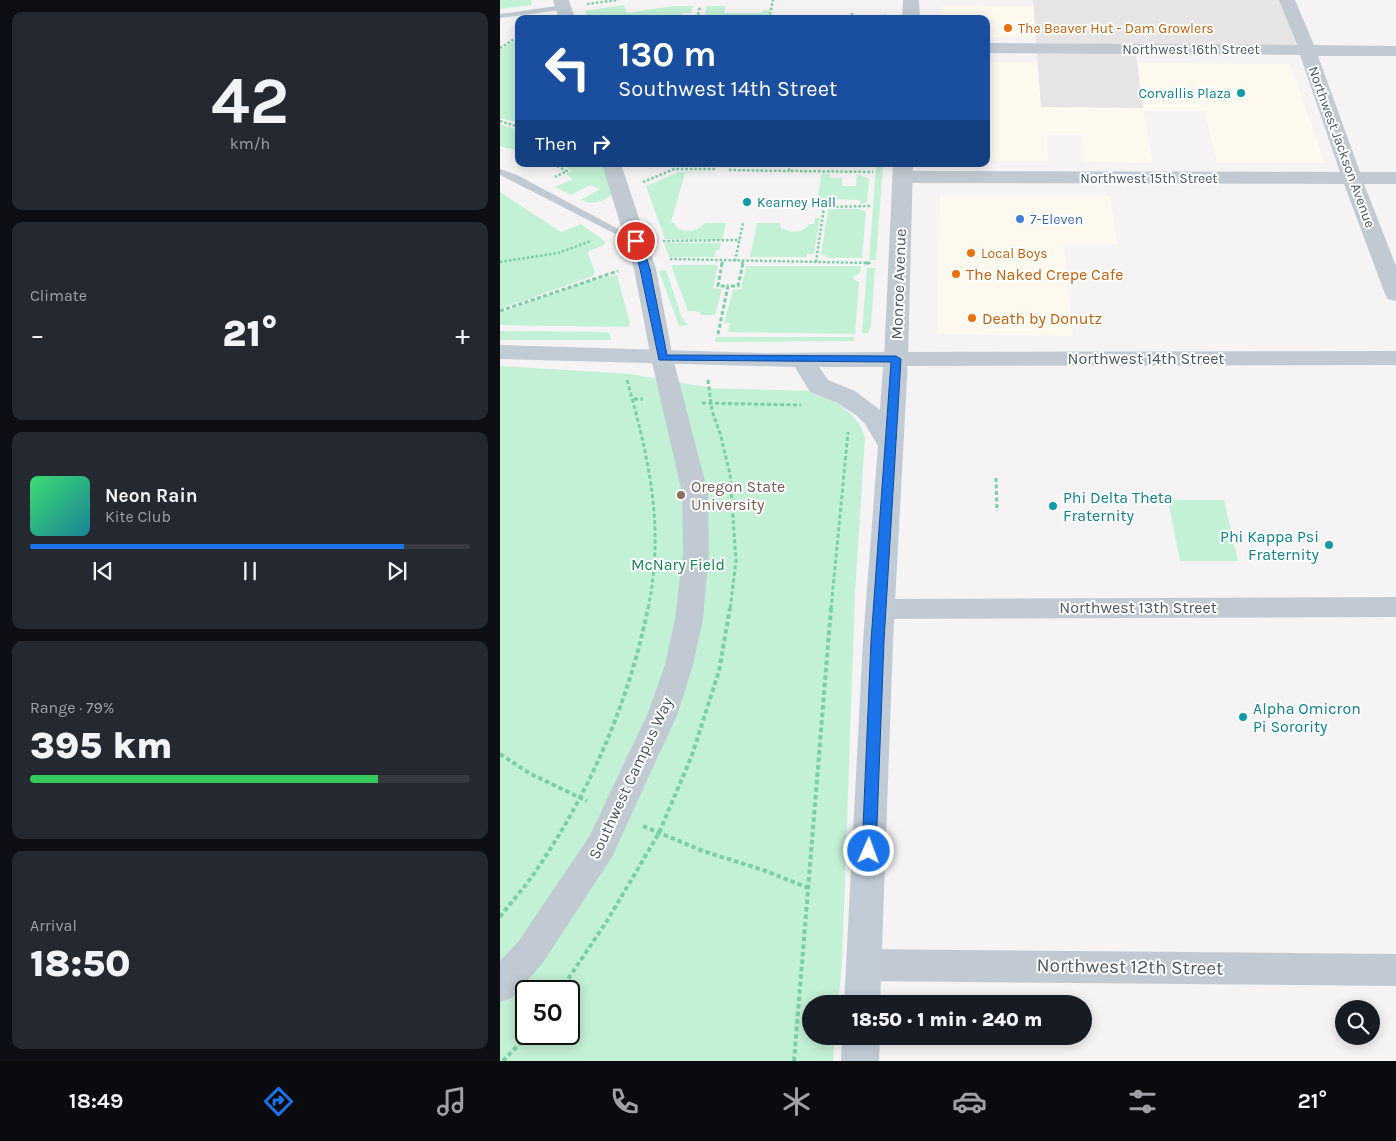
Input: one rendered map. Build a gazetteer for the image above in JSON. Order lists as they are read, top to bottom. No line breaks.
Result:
{"streets":{"main road":["Monroe Avenue"],"street":["Northwest 16th Street","Northwest Jackson Avenue","Northwest 15th Street","Northwest 14th Street","Northwest 13th Street","Southwest Campus Way","Northwest 12th Street"]},"crossings":[["Northwest 16th Street","Northwest Jackson Avenue"],["Northwest Jackson Avenue","Northwest 15th Street"],["Northwest 15th Street","Monroe Avenue"],["Monroe Avenue","Northwest 14th Street"],["Monroe Avenue","Northwest 13th Street"],["Monroe Avenue","Northwest 12th Street"]],"parks":["McNary Field"],"places":["The Beaver Hut - Dam Growlers","Corvallis Plaza","Kearney Hall","7-Eleven","Local Boys","The Naked Crepe Cafe","Death by Donutz","Oregon State University","Phi Delta Theta Fraternity","Phi Kappa Psi Fraternity","Alpha Omicron Pi Sorority"],"page":{"tile":[["42","km/h"],"Climate",["Range · 79%","395 km"],["Arrival","18:50"]],"turn":["130 m","Southwest 14th Street"],"then":"Then","heat":["−","21°","+"],"song":["Neon Rain","Kite Club"],"limit":"50","trip":"18:50 · 1 min · 240 m","tabs":["18:49","21°"]}}
